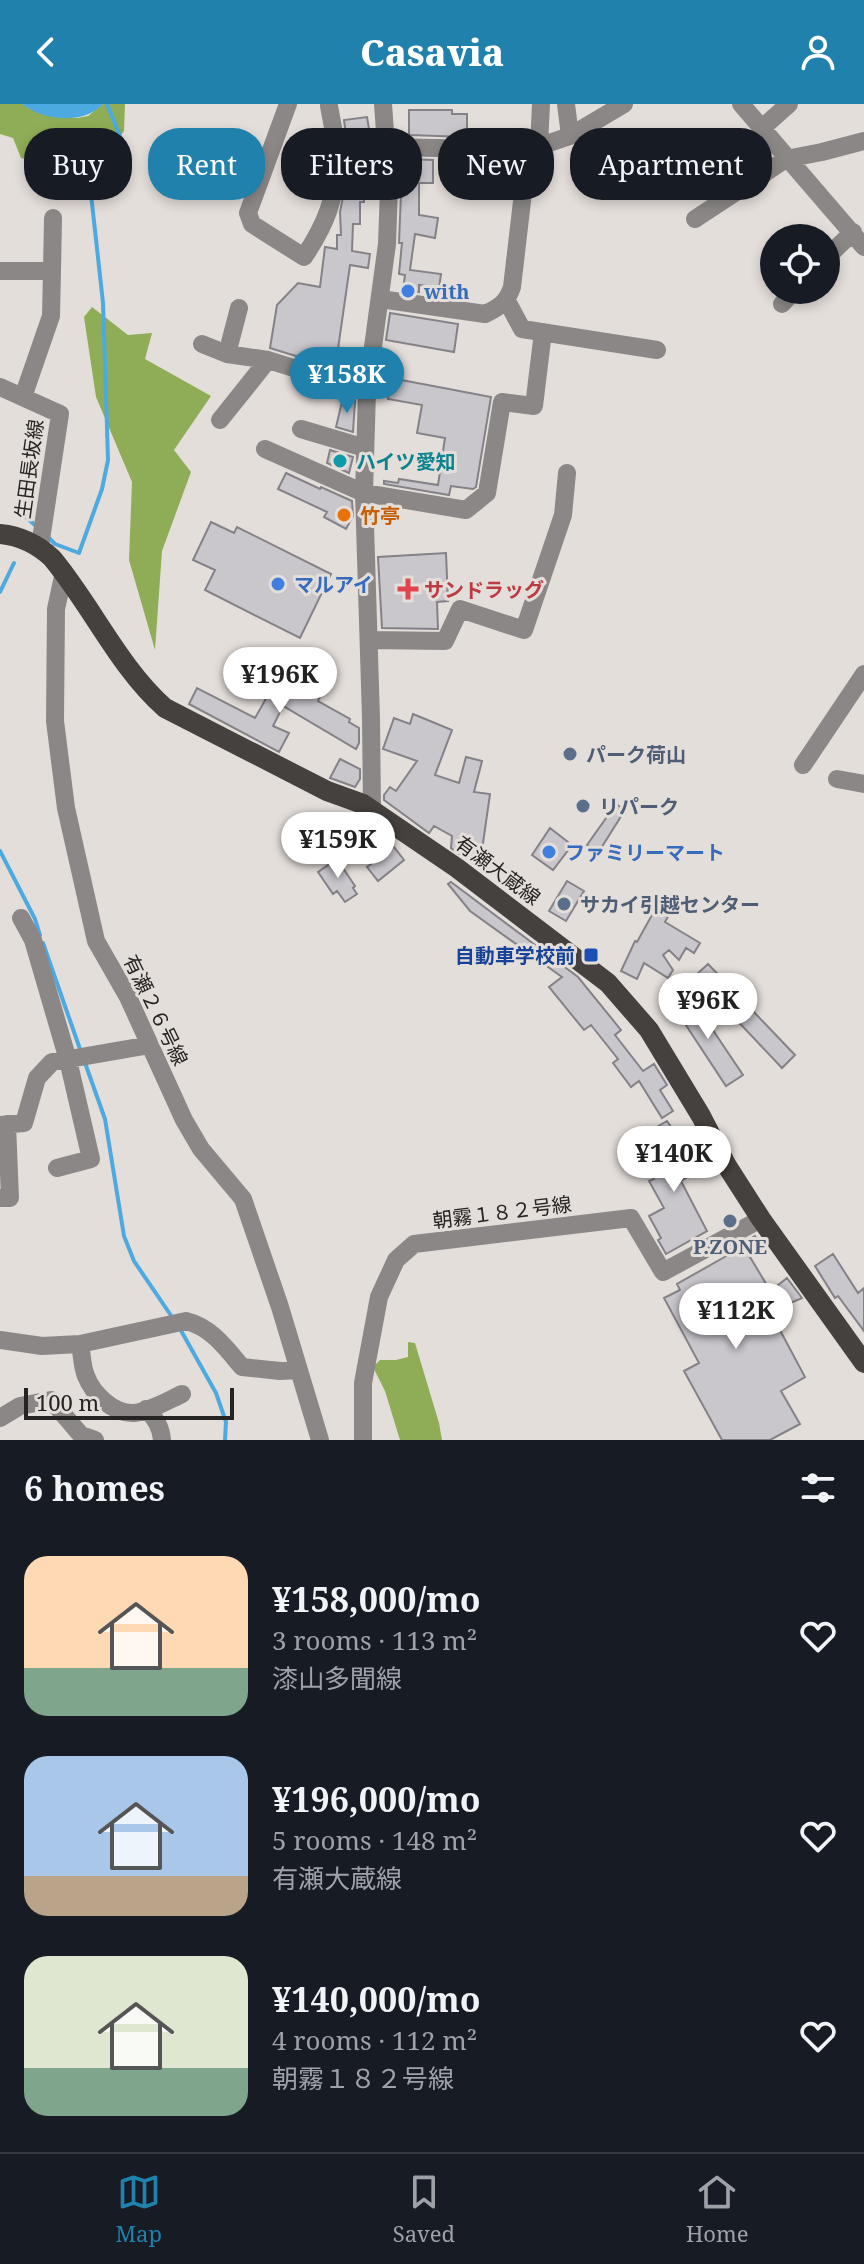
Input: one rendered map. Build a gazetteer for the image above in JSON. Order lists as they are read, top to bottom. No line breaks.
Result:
{"streets":{"main road":["有瀬大蔵線"],"street":["生田長坂線","有瀬２６号線","朝霧１８２号線"]},"crossings":[["生田長坂線","有瀬大蔵線"],["有瀬大蔵線","有瀬２６号線"],["有瀬大蔵線","朝霧１８２号線"]],"places":{"other":["with","ハイツ愛知","竹亭","マルアイ","パーク荷山","リパーク","ファミリーマート","サカイ引越センター","P.ZONE"],"health":["サンドラッグ"],"transit":["自動車学校前"]},"scale_bar":"100 m","page":{"header":"Casavia","chip":["Buy","Rent","Filters","New","Apartment"],"price":["¥158K","¥196K","¥159K","¥96K","¥140K","¥112K"],"scale":"100 m","heading":"6 homes","list":[{"name":"¥158,000/mo","note":"3 rooms · 113 m² · 漆山多聞線"},{"name":"¥196,000/mo","note":"5 rooms · 148 m² · 有瀬大蔵線"},{"name":"¥140,000/mo","note":"4 rooms · 112 m² · 朝霧１８２号線"}],"tabs":["Map","Saved","Home"]}}
